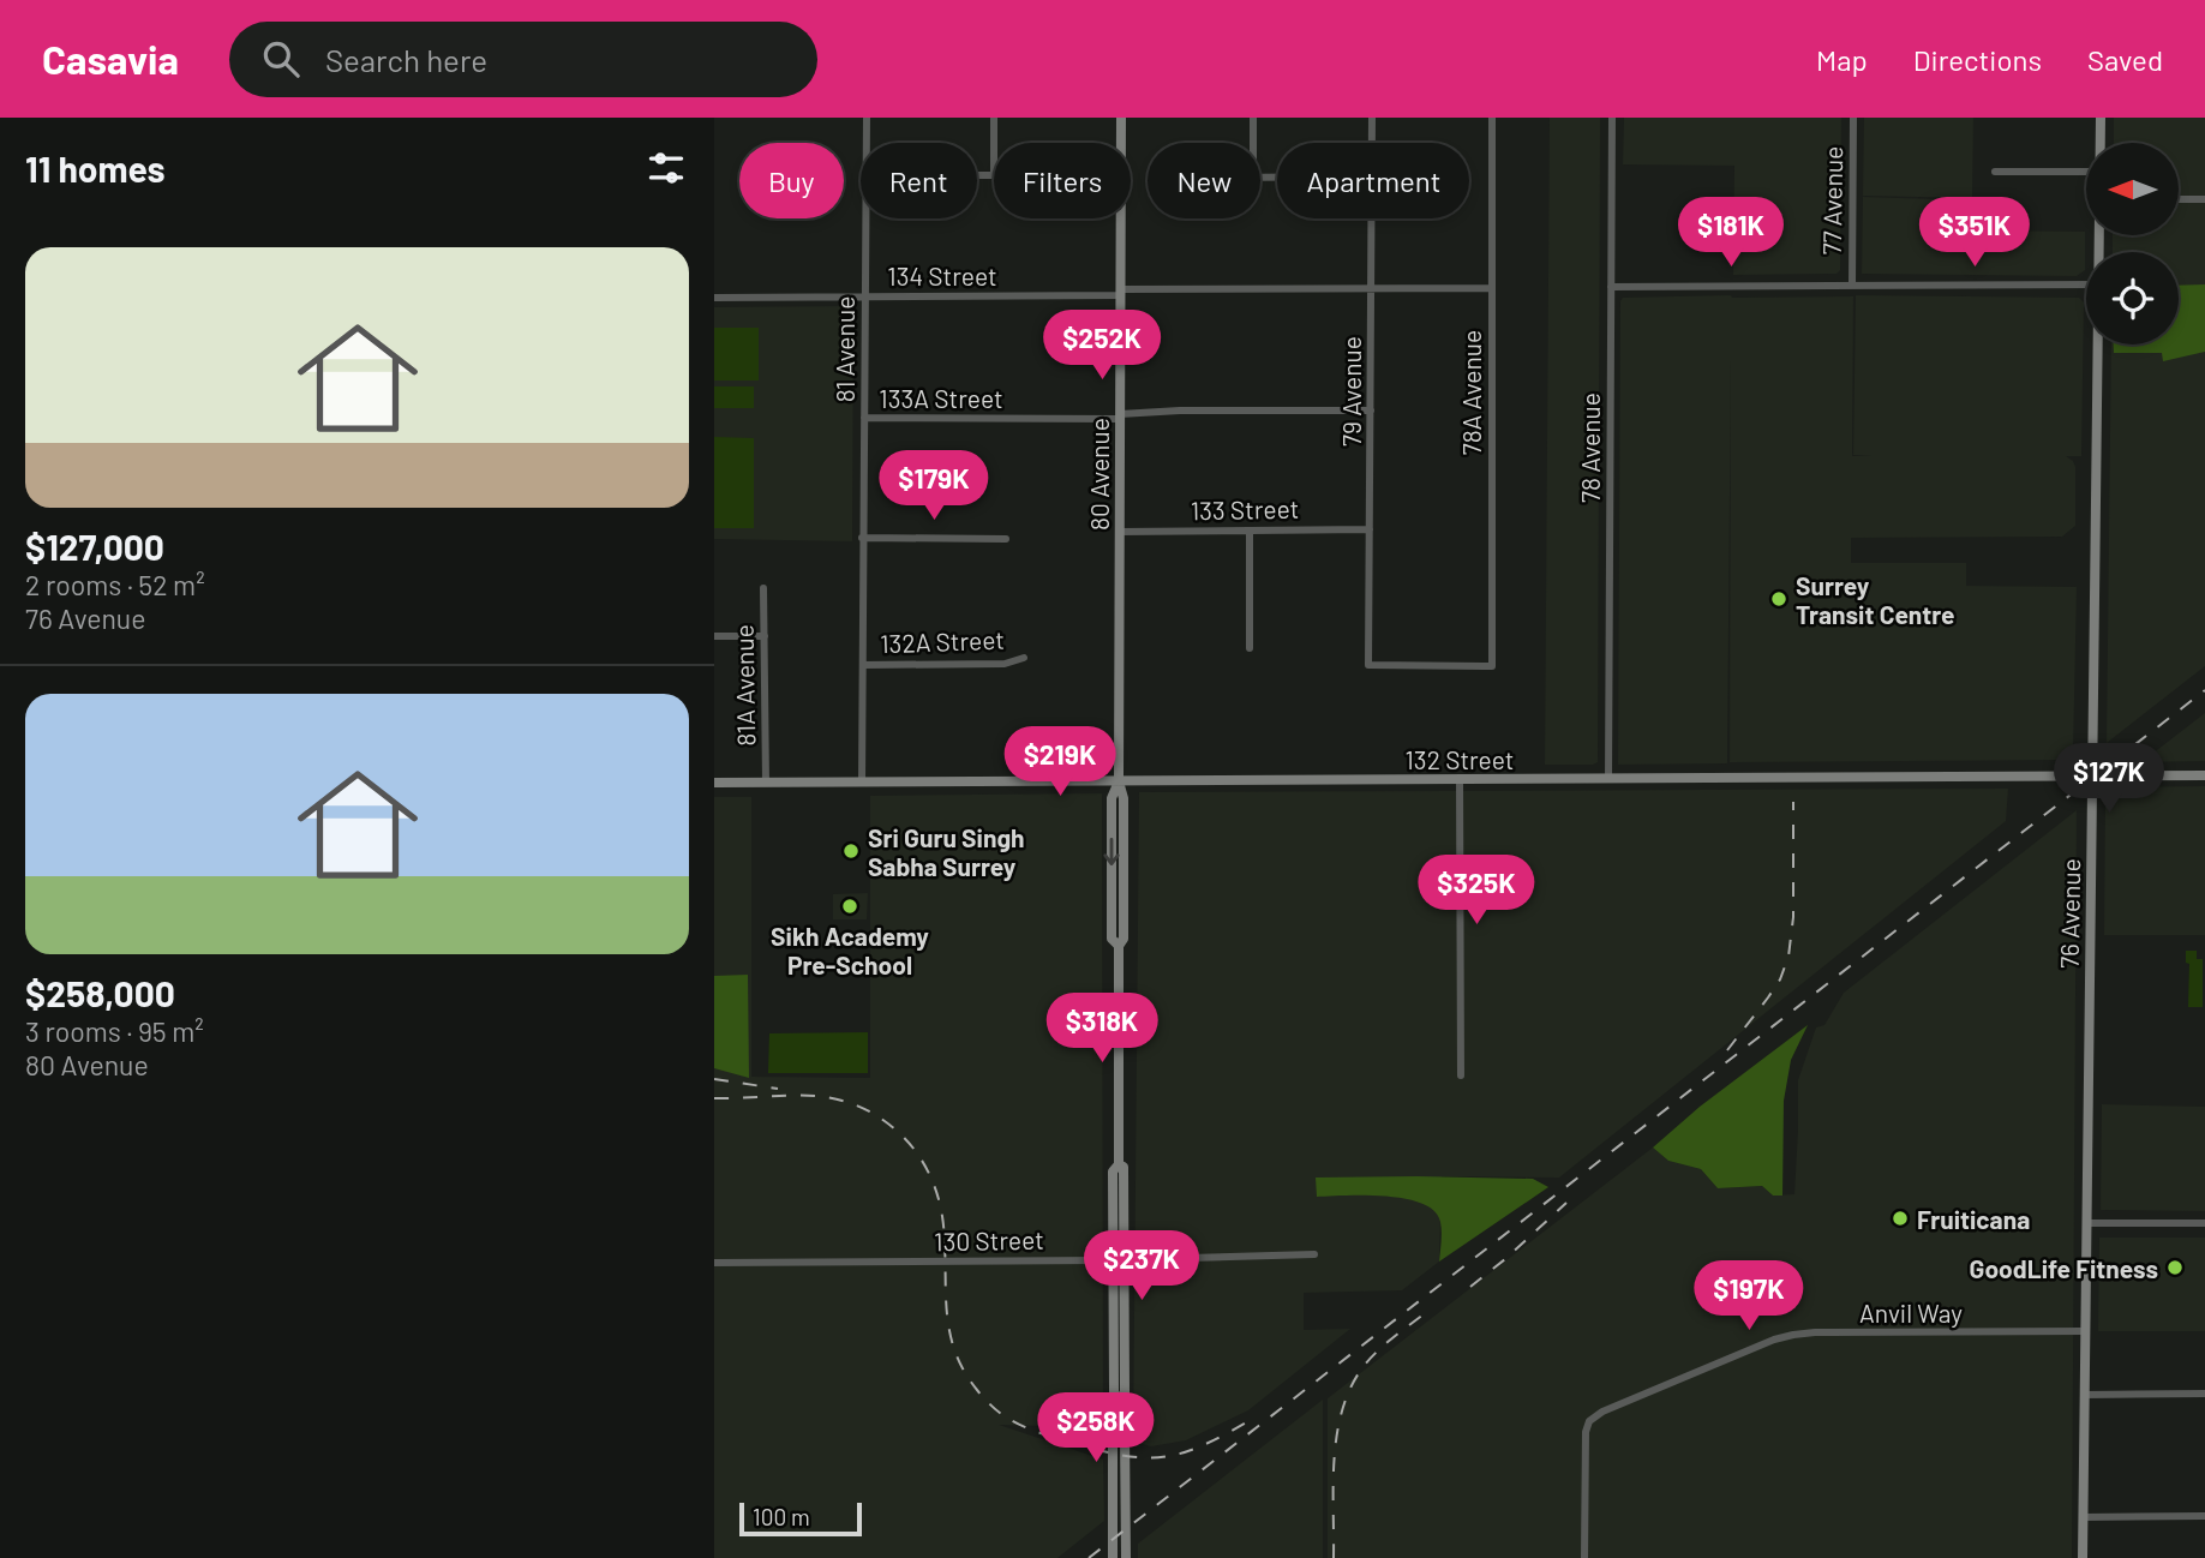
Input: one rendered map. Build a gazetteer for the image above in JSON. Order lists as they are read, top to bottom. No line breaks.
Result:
{"streets":{"main road":["80 Avenue","132 Street","76 Avenue"],"street":["77 Avenue","134 Street","81 Avenue","79 Avenue","78A Avenue","133A Street","78 Avenue","133 Street","132A Street","81A Avenue","130 Street","Anvil Way"]},"crossings":[["134 Street","81 Avenue"],["134 Street","79 Avenue"],["134 Street","78A Avenue"],["134 Street","80 Avenue"],["81 Avenue","133A Street"],["81 Avenue","132A Street"],["81 Avenue","132 Street"],["79 Avenue","78A Avenue"],["79 Avenue","133A Street"],["79 Avenue","133 Street"],["133A Street","80 Avenue"],["78 Avenue","132 Street"],["80 Avenue","133 Street"],["80 Avenue","132 Street"],["80 Avenue","130 Street"],["81A Avenue","132 Street"],["132 Street","76 Avenue"],["76 Avenue","Anvil Way"]],"places":["Surrey Transit Centre","Sri Guru Singh Sabha Surrey","Sikh Academy Pre-School","Fruiticana","GoodLife Fitness"],"scale_bar":"100 m","north":"left","page":{"header":"Casavia","search":"Search here","nav":["Map","Directions","Saved"],"heading":"11 homes","chip":["Buy","Rent","Filters","New","Apartment"],"price":["$181K","$351K","$252K","$179K","$219K","$127K","$325K","$318K","$237K","$197K","$258K"],"list":[{"name":"$127,000","note":"2 rooms · 52 m² · 76 Avenue"},{"name":"$258,000","note":"3 rooms · 95 m² · 80 Avenue"}],"scale":"100 m"}}
